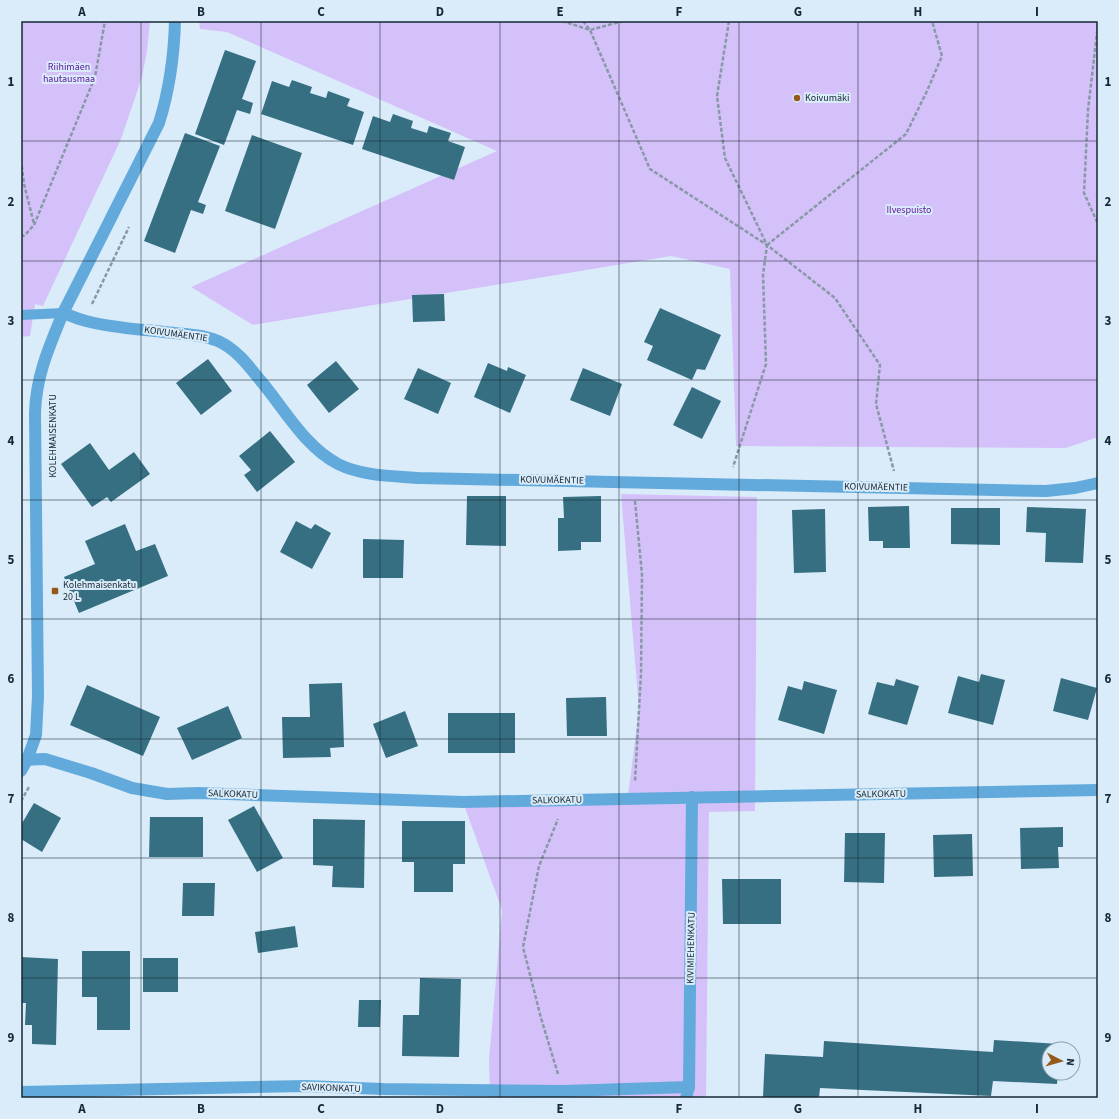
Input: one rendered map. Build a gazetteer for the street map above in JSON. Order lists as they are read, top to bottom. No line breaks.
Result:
{"streets":{"street":["KOIVUMÄENTIE","KOLEHMAISENKATU","SALKOKATU","KIVIMIEHENKATU","SAVIKONKATU"]},"crossings":[["KOIVUMÄENTIE","KOLEHMAISENKATU"],["KOLEHMAISENKATU","SALKOKATU"],["SALKOKATU","KIVIMIEHENKATU"],["KIVIMIEHENKATU","SAVIKONKATU"]],"parks":["Riihimäen hautausmaa","Ilvespuisto"],"places":{"other":["Koivumäki"],"transit":["Kolehmaisenkatu 20 L"]},"north":"right","grid":{"columns":["A","B","C","D","E","F","G","H","I"],"rows":["1","2","3","4","5","6","7","8","9"]}}
